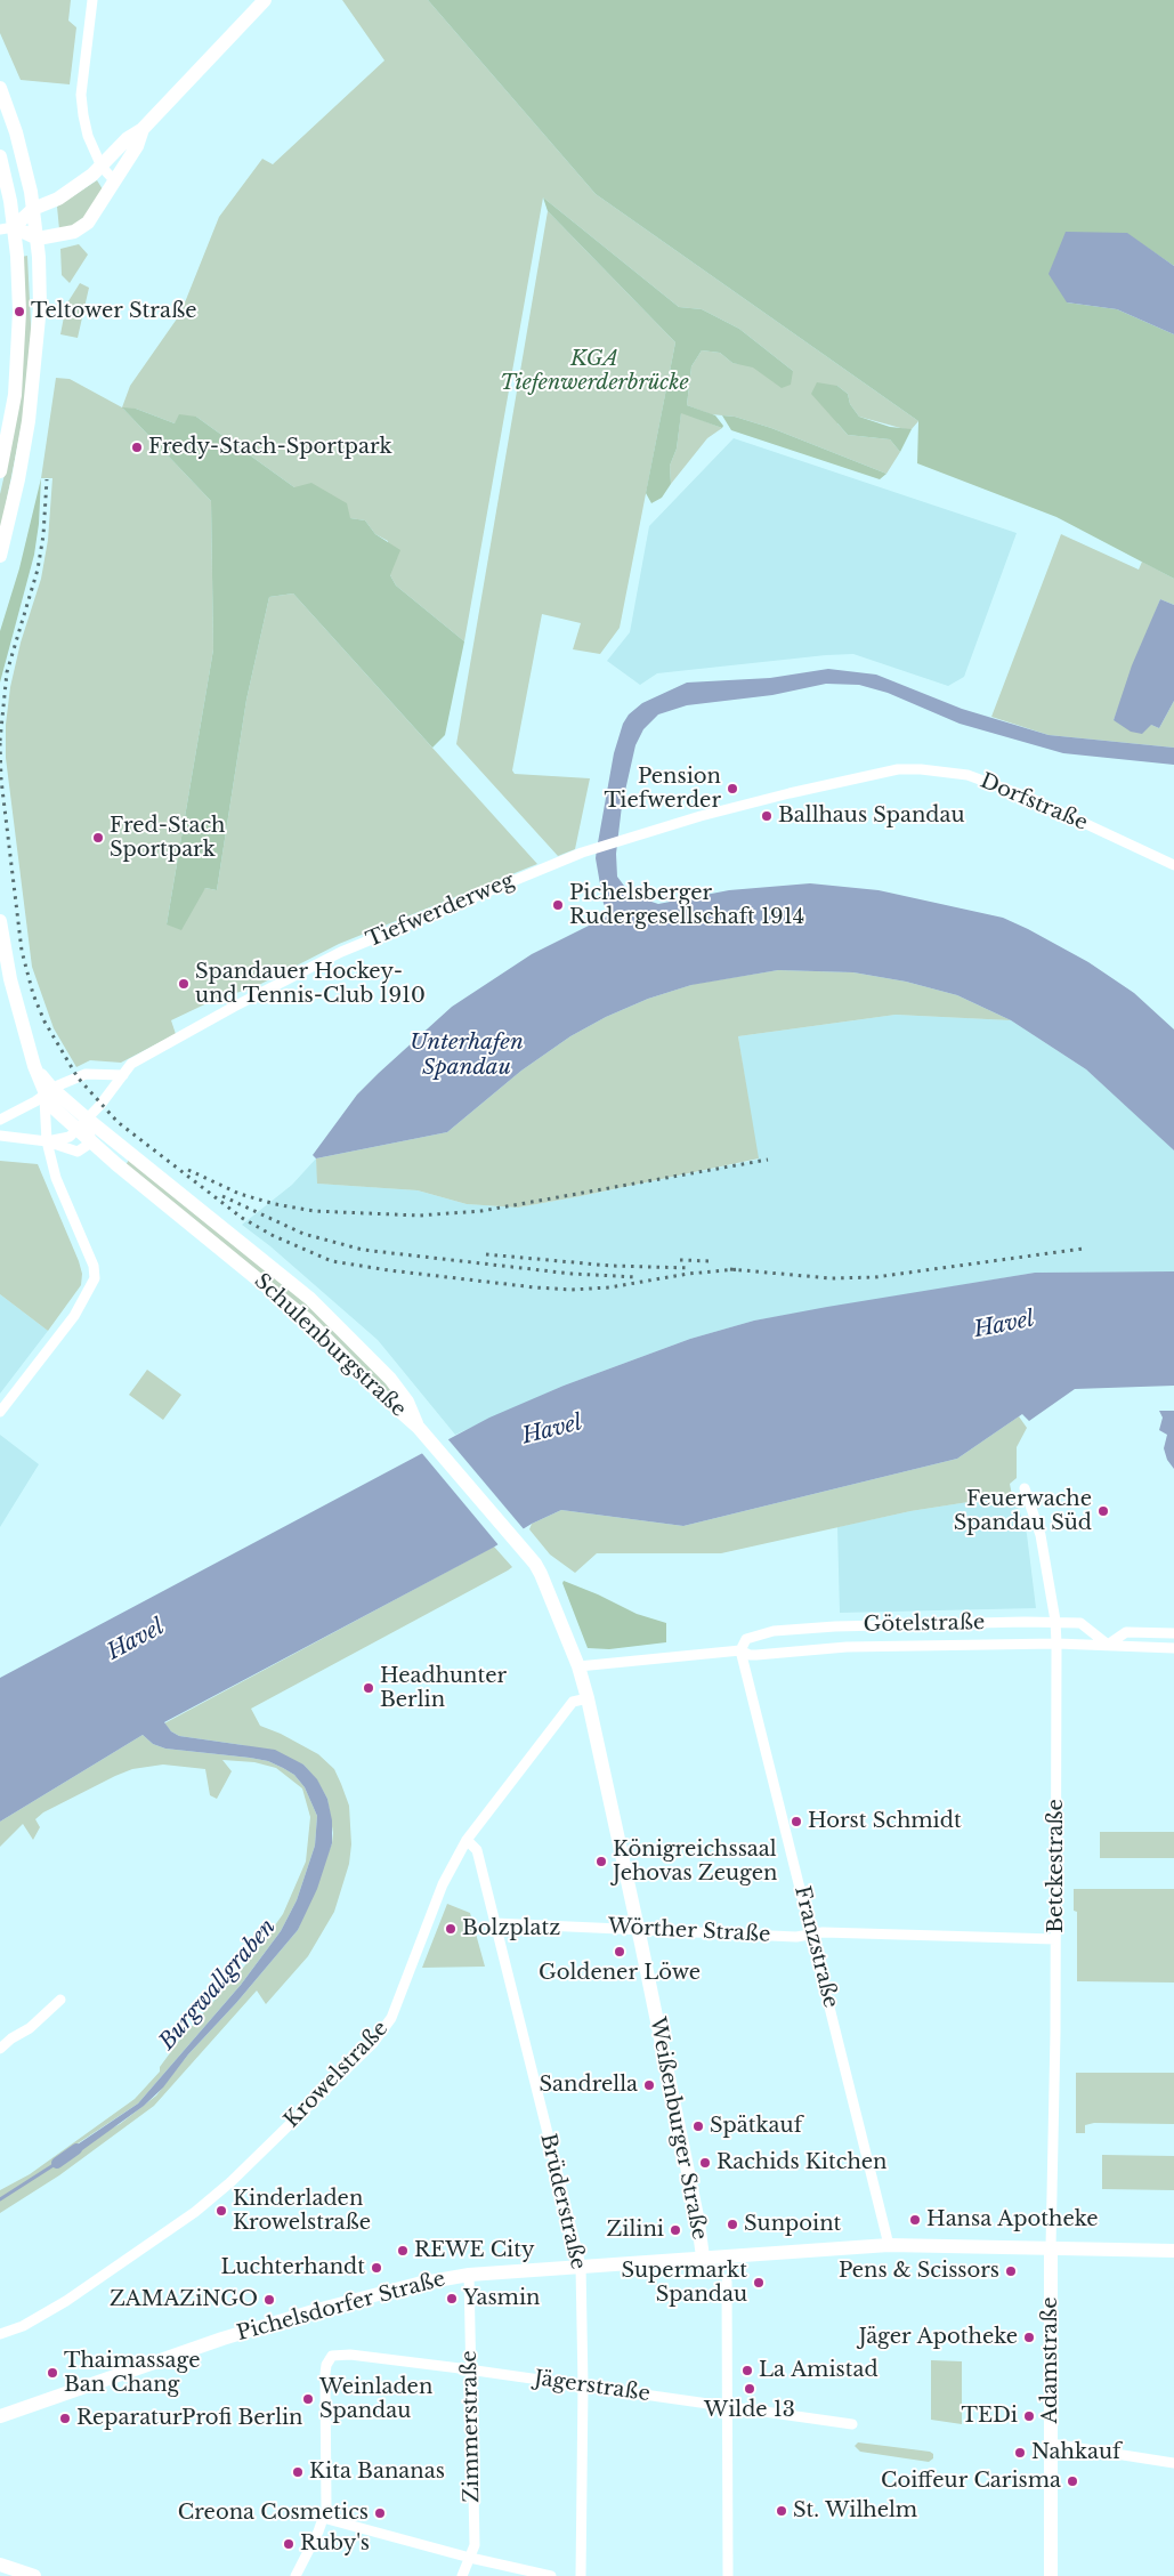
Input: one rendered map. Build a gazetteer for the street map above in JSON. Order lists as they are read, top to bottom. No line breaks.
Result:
{"streets":{"street":["Dorfstraße","Tiefwerderweg","Schulenburgstraße","Götelstraße","Betckestraße","Wörther Straße","Franzstraße","Krowelstraße","Weißenburger Straße","Brüderstraße","Pichelsdorfer Straße","Adamstraße","Jägerstraße","Zimmerstraße"]},"crossings":[["Dorfstraße","Tiefwerderweg"],["Tiefwerderweg","Schulenburgstraße"],["Götelstraße","Betckestraße"],["Götelstraße","Franzstraße"],["Betckestraße","Wörther Straße"],["Betckestraße","Pichelsdorfer Straße"],["Betckestraße","Adamstraße"],["Wörther Straße","Franzstraße"],["Wörther Straße","Weißenburger Straße"],["Wörther Straße","Brüderstraße"],["Franzstraße","Pichelsdorfer Straße"],["Krowelstraße","Weißenburger Straße"],["Krowelstraße","Brüderstraße"],["Weißenburger Straße","Pichelsdorfer Straße"],["Brüderstraße","Pichelsdorfer Straße"],["Brüderstraße","Jägerstraße"],["Pichelsdorfer Straße","Adamstraße"],["Pichelsdorfer Straße","Zimmerstraße"],["Jägerstraße","Zimmerstraße"]],"water":["Unterhafen Spandau","Havel","Burgwallgraben"],"parks":["KGA Tiefenwerderbrücke"],"places":["Teltower Straße","Fredy-Stach-Sportpark","Pension Tiefwerder","Ballhaus Spandau","Fred-Stach Sportpark","Pichelsberger Rudergesellschaft 1914","Spandauer Hockey- und Tennis-Club 1910","Feuerwache Spandau Süd","Headhunter Berlin","Horst Schmidt","Königreichssaal Jehovas Zeugen","Bolzplatz","Goldener Löwe","Sandrella","Spätkauf","Rachids Kitchen","Kinderladen Krowelstraße","Hansa Apotheke","Sunpoint","Zilini","REWE City","Luchterhandt","Pens & Scissors","Supermarkt Spandau","Yasmin","ZAMAZiNGO","Jäger Apotheke","La Amistad","Thaimassage Ban Chang","Wilde 13","Weinladen Spandau","TEDi","ReparaturProfi Berlin","Nahkauf","Kita Bananas","Coiffeur Carisma","St. Wilhelm","Creona Cosmetics","Ruby's"]}
